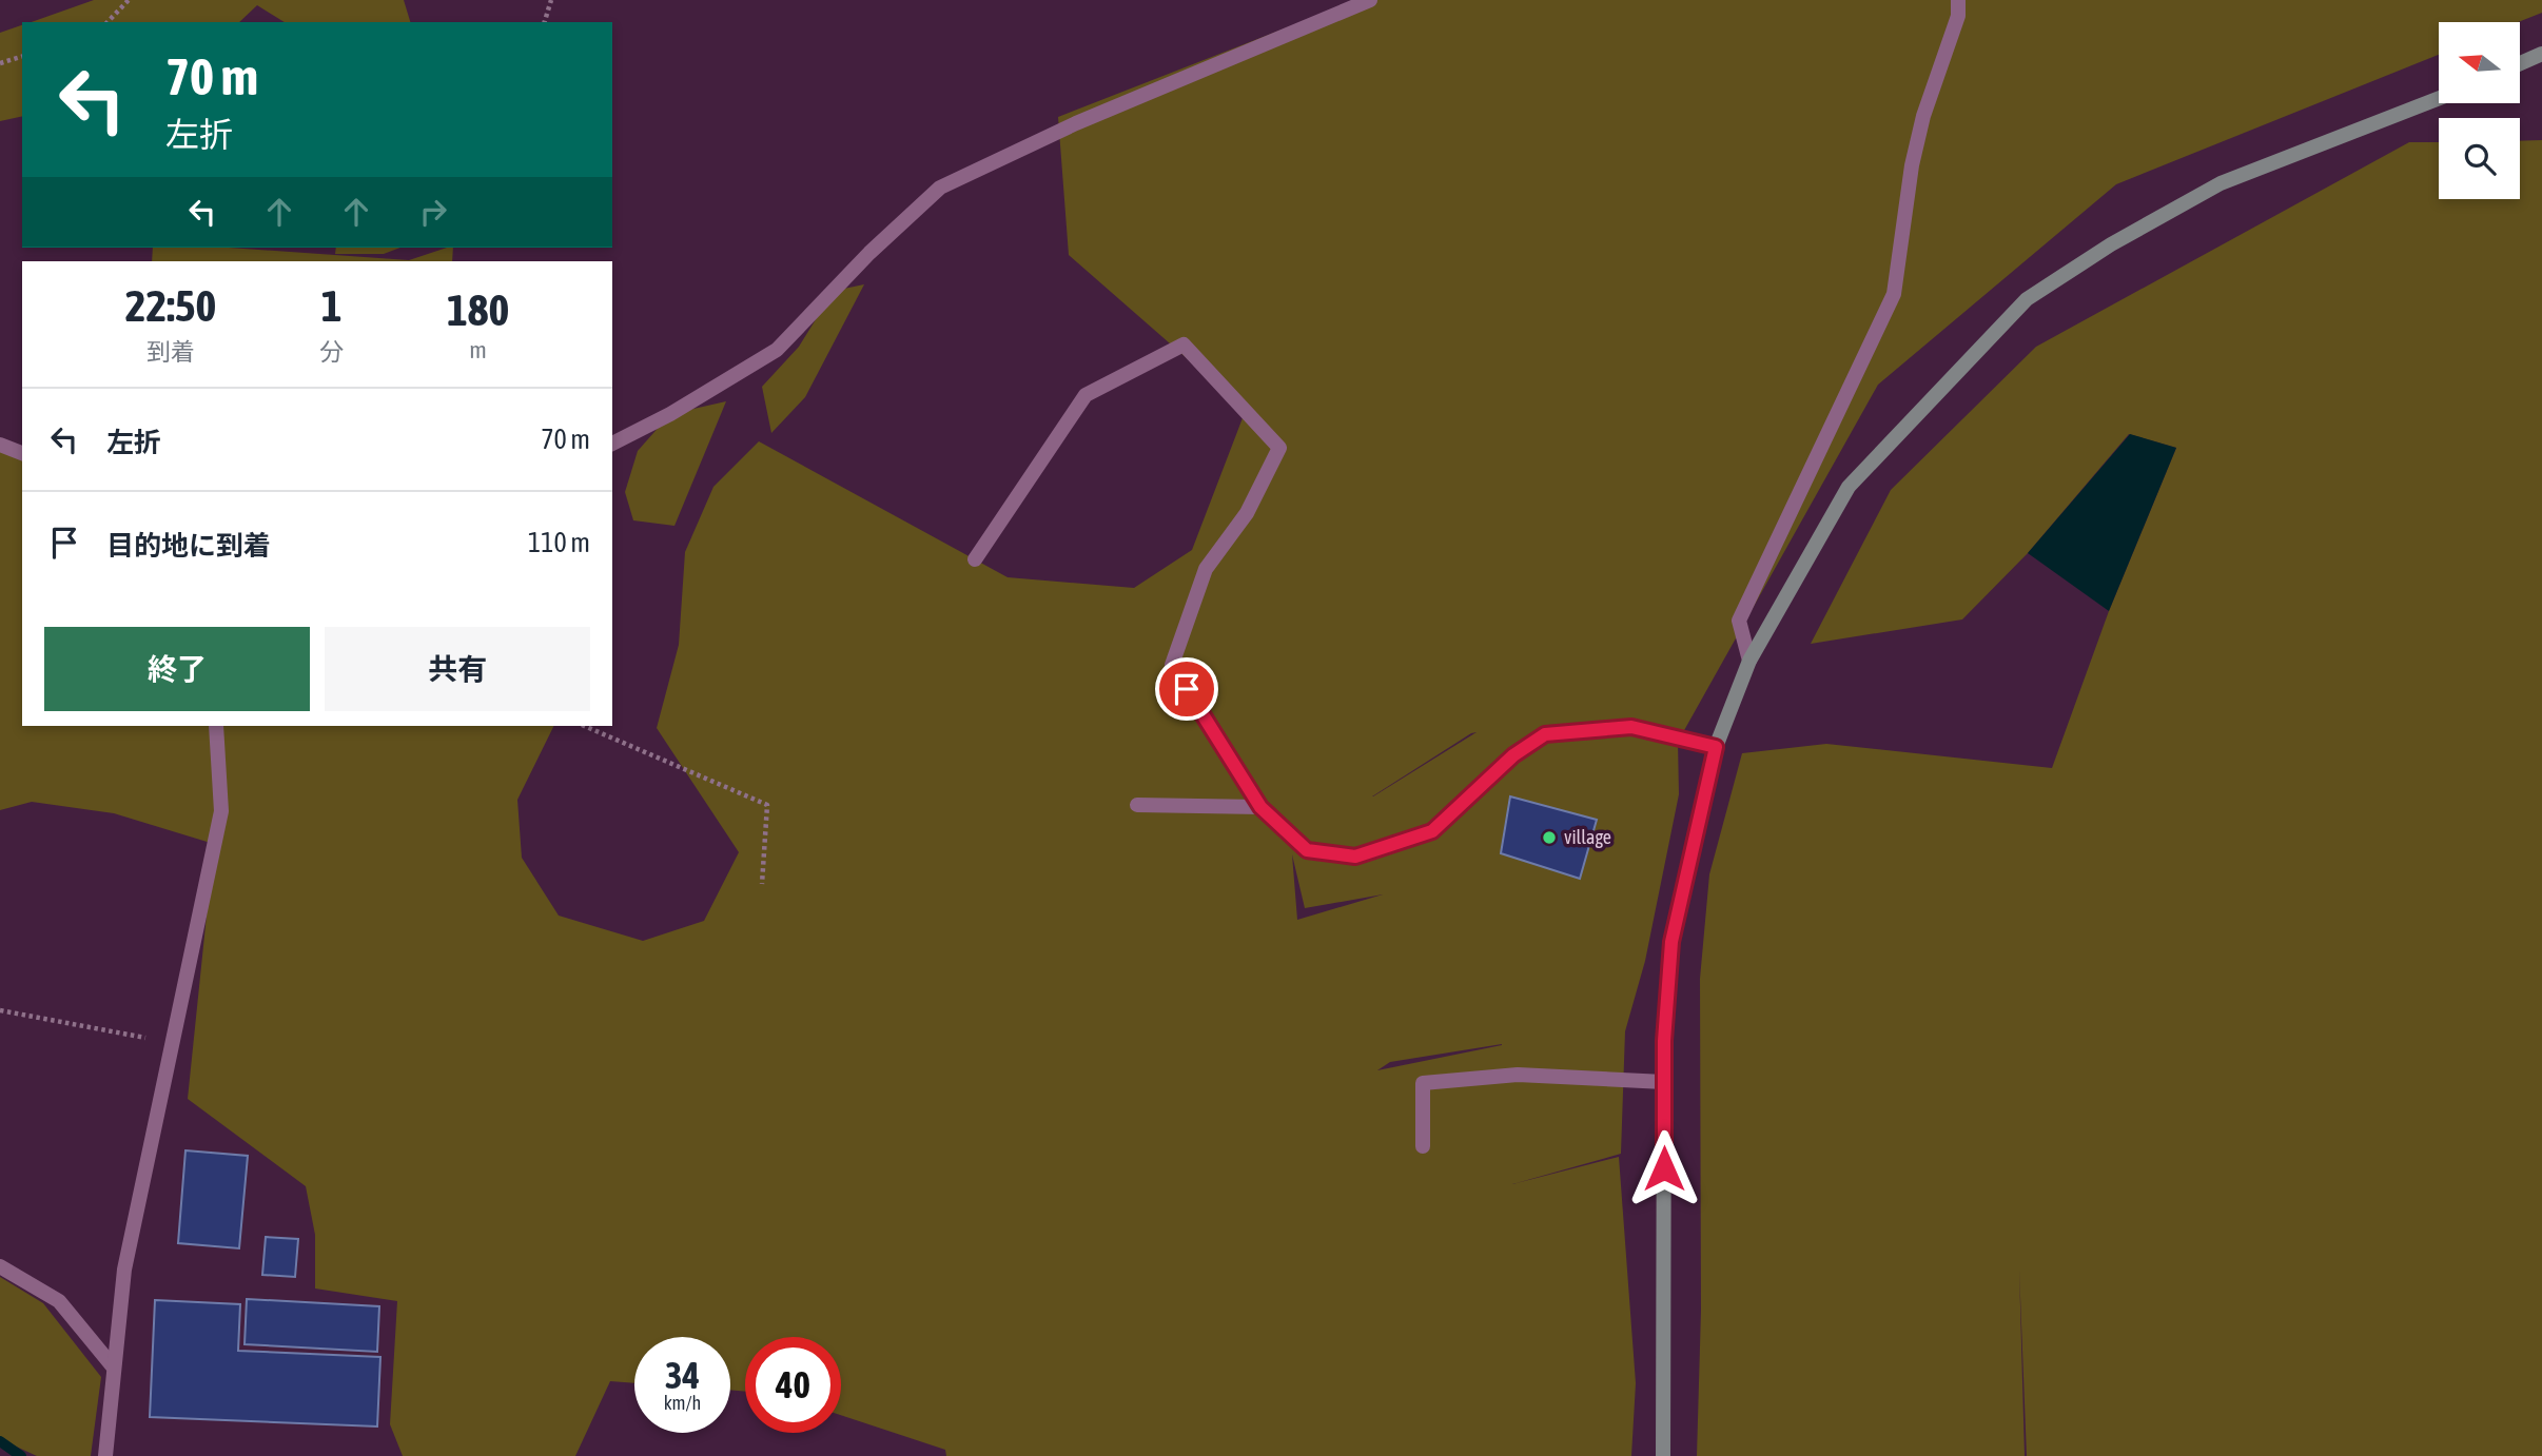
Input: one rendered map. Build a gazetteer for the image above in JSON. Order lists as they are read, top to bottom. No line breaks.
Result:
{"places":["village"],"north":"left","page":{"turn":["70 m","左折"],"eta":["22:50","到着","1","分","180","m"],"list":[{"name":"左折","value":"70 m"},{"name":"目的地に到着","value":"110 m"}],"buttons":["終了","共有"],"speed":"34 km/h","limit":"40"}}
